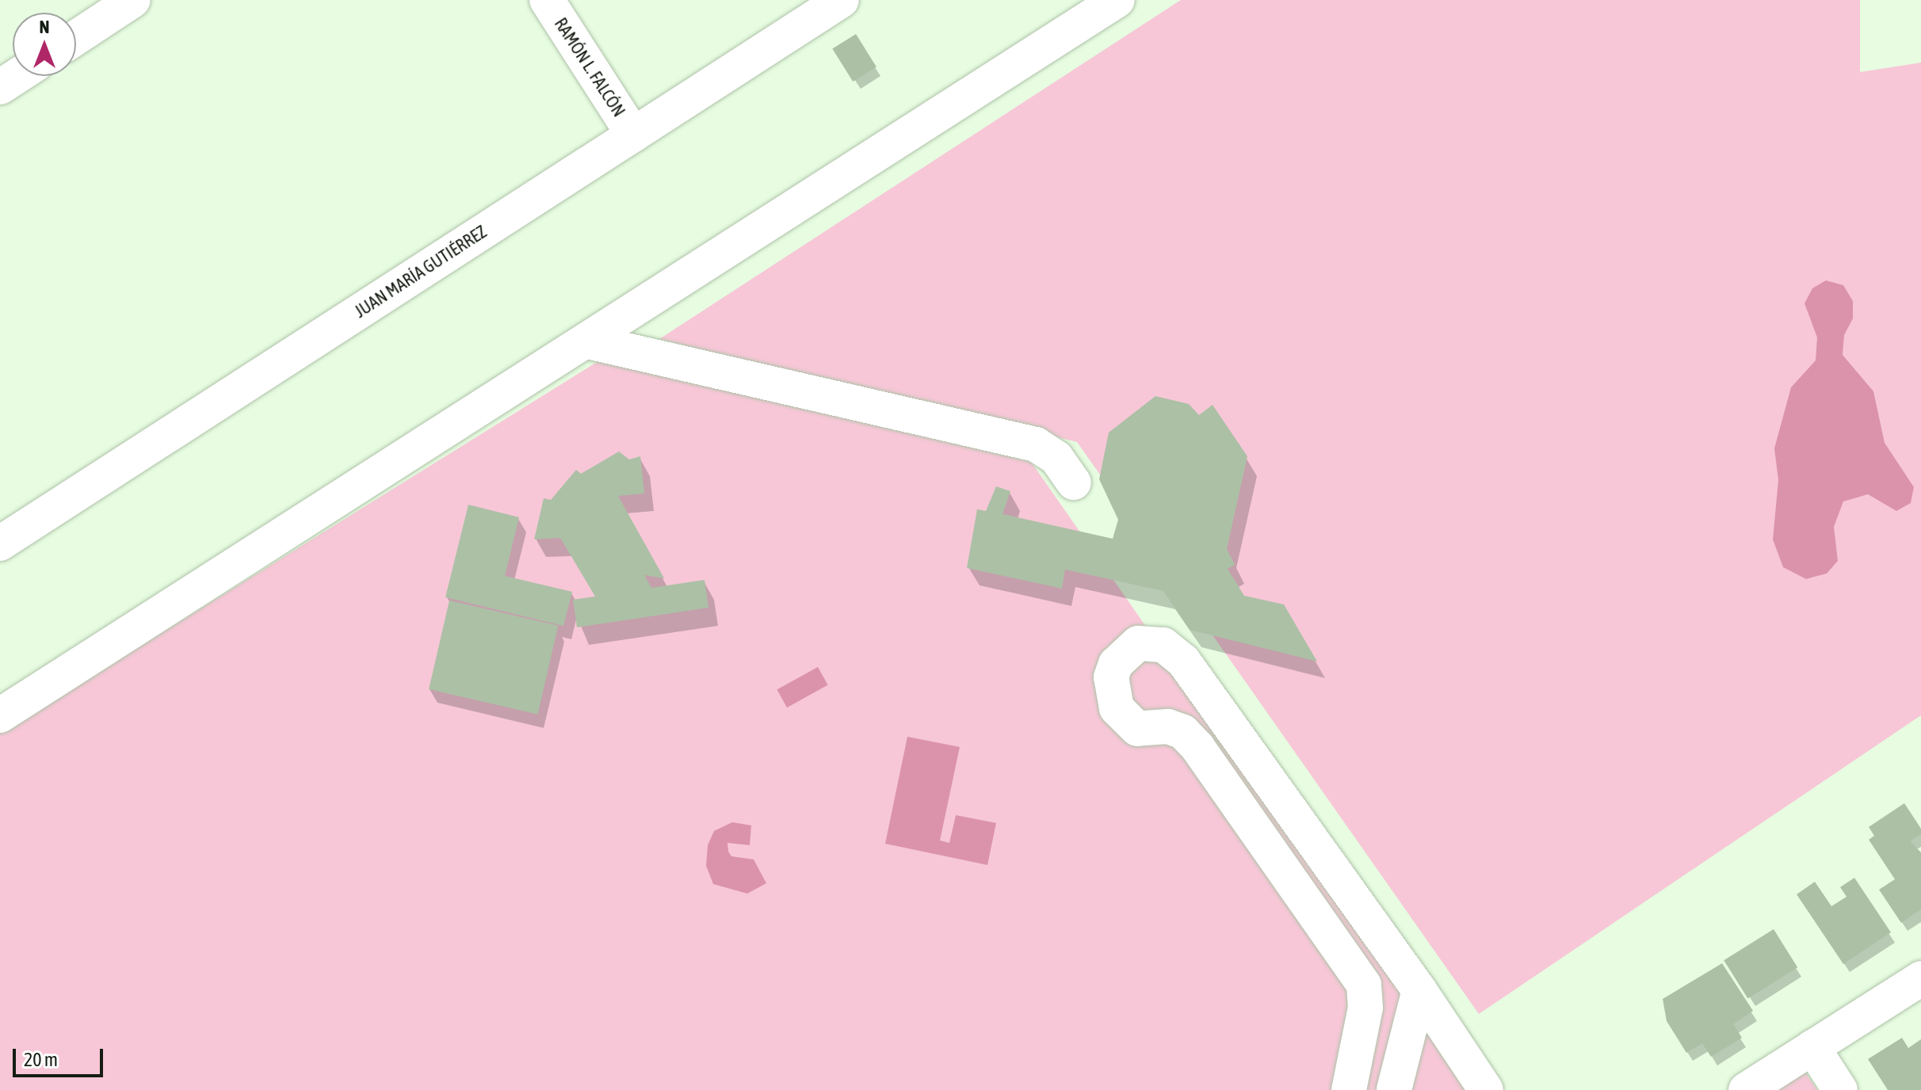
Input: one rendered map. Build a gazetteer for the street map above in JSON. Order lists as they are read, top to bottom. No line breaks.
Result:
{"streets":{"street":["RAMÓN L. FALCÓN","JUAN MARÍA GUTIÉRREZ"]},"crossings":[["RAMÓN L. FALCÓN","JUAN MARÍA GUTIÉRREZ"]],"scale_bar":"20 m","north":"top"}
